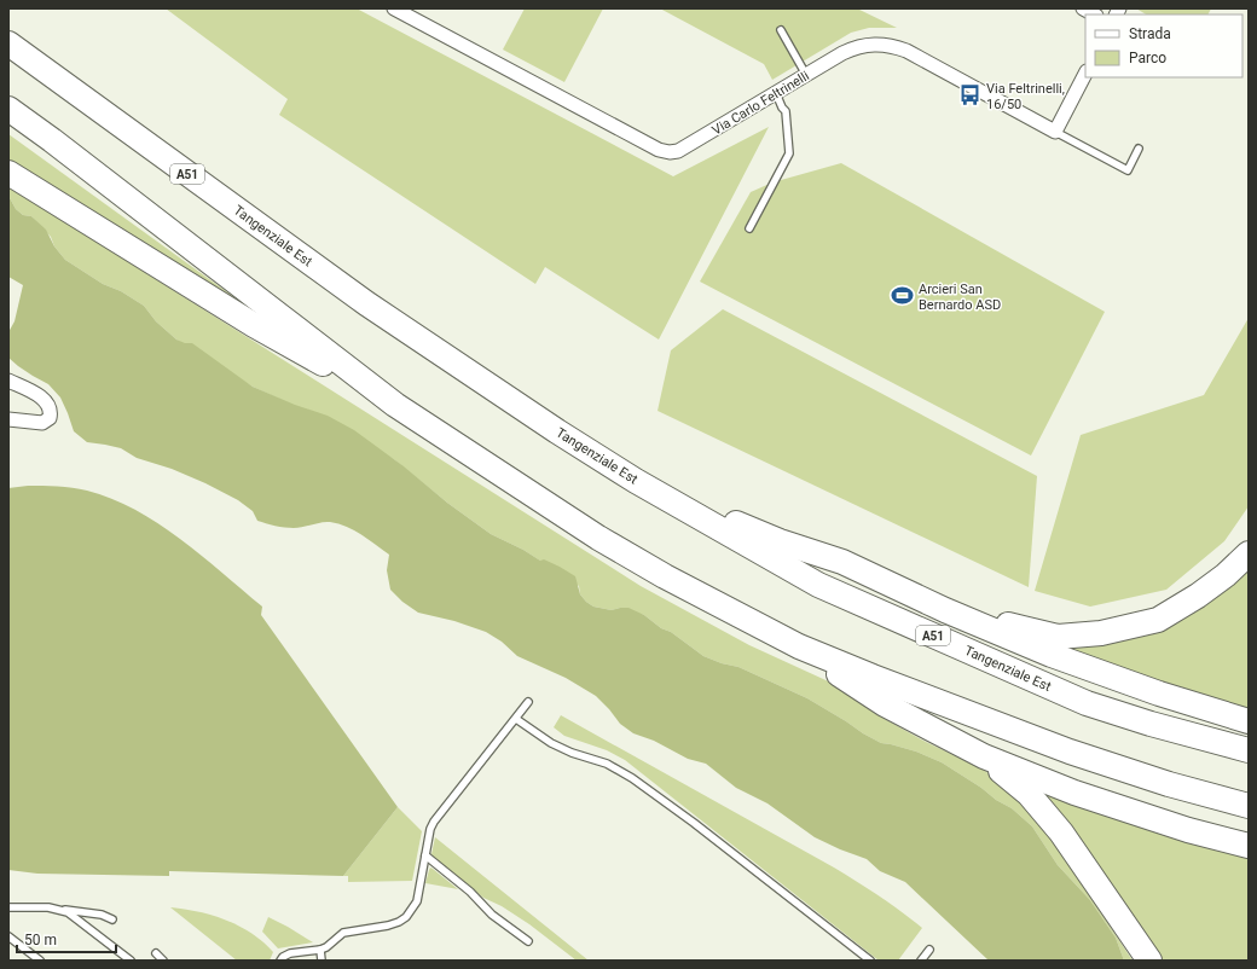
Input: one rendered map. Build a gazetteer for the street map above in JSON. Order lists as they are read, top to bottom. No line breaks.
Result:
{"streets":{"highway":["A51","Tangenziale Est"],"street":["Via Carlo Feltrinelli"]},"places":{"bus stop":["Via Feltrinelli, 16/50"],"sports":["Arcieri San Bernardo ASD"]},"legend":["Strada","Parco"],"scale_bar":"50 m"}
